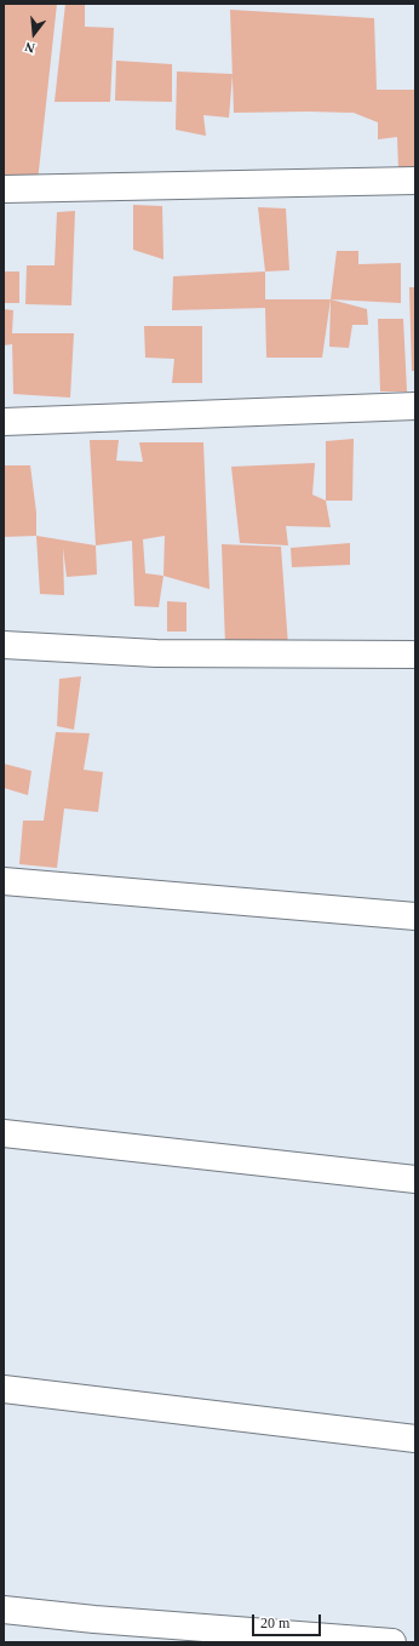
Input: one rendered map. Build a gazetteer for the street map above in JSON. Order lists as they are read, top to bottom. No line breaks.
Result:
{"scale_bar":"20 m","north":"bottom"}
